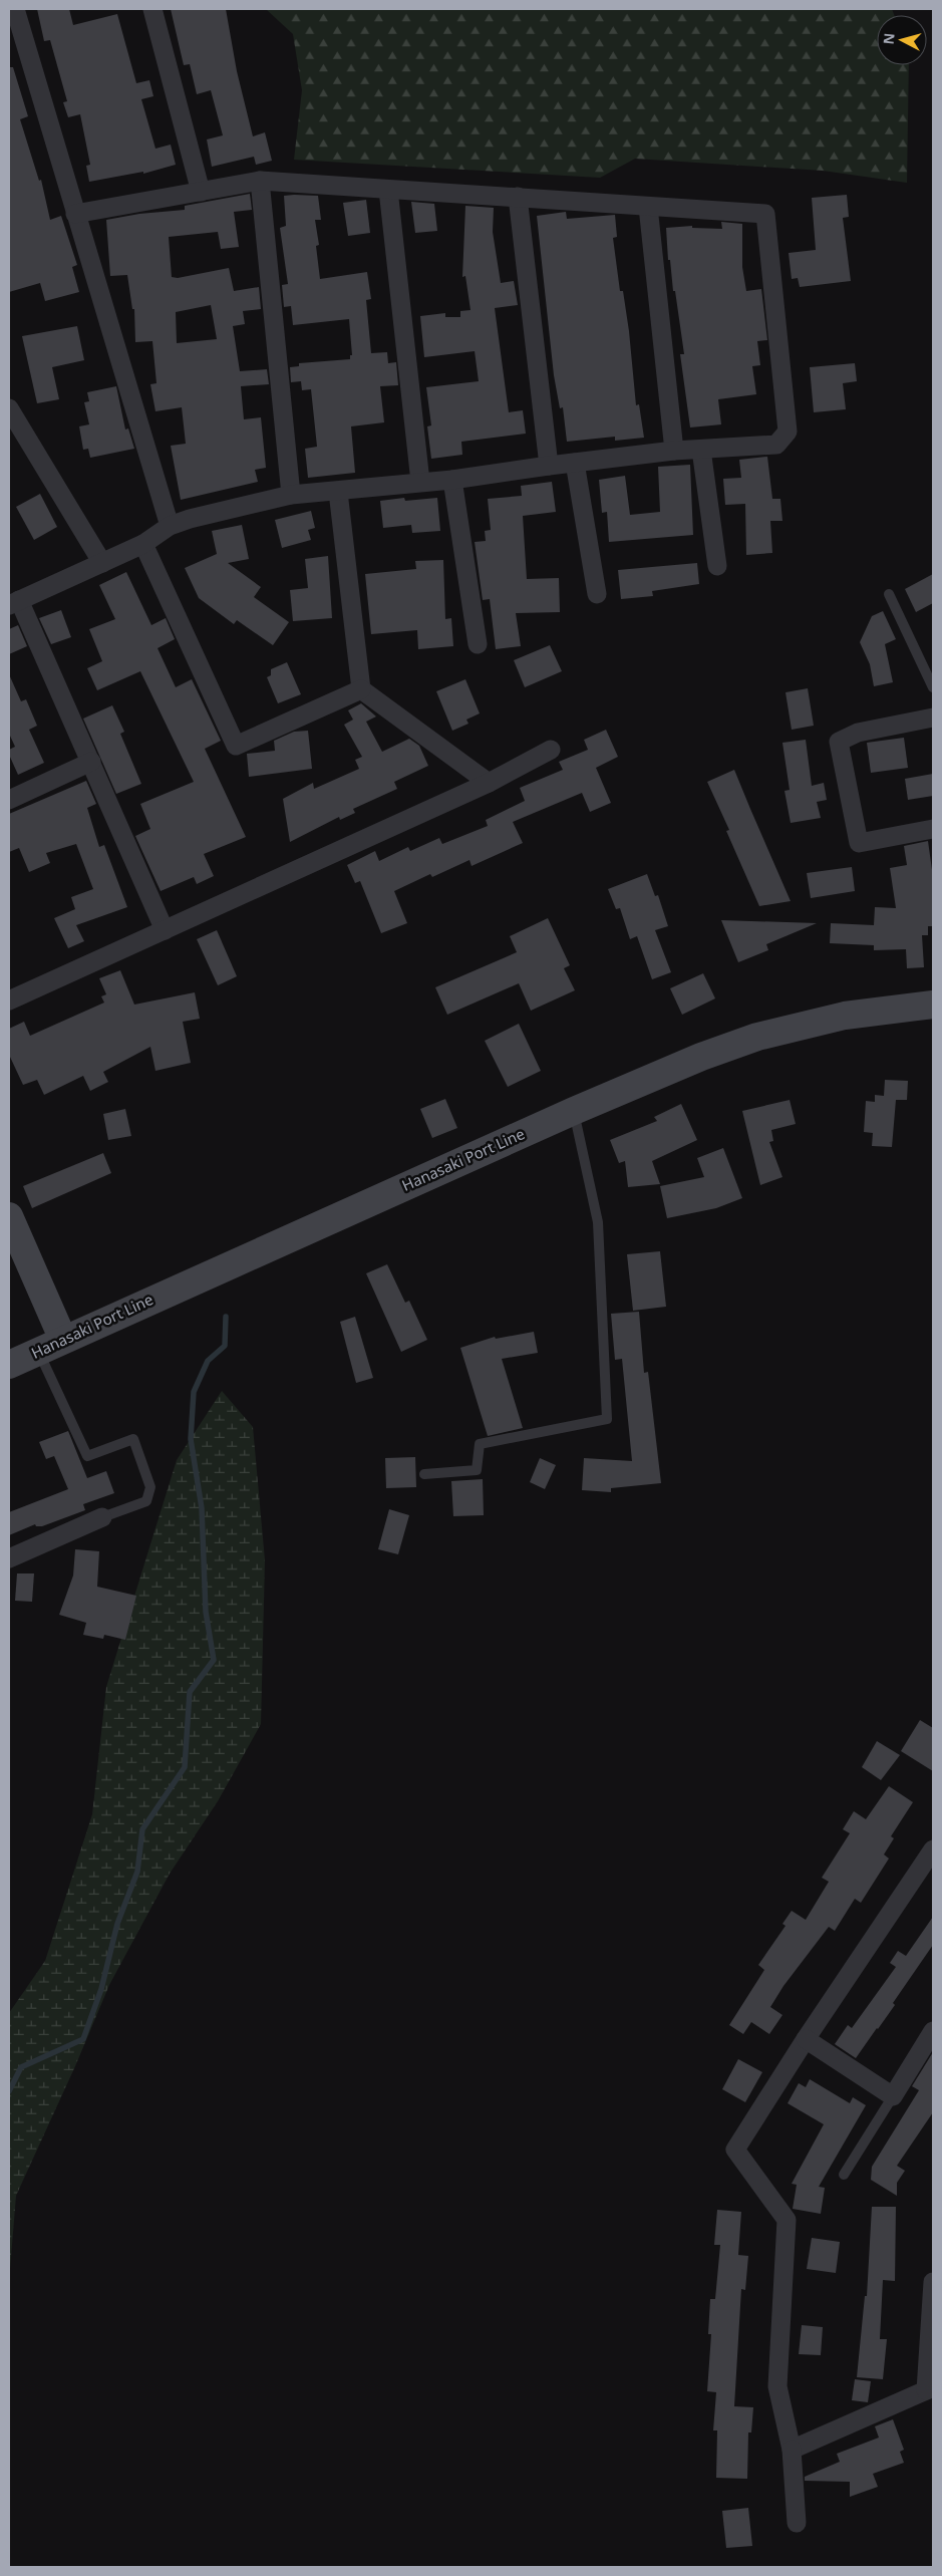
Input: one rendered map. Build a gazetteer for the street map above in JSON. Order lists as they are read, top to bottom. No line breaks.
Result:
{"streets":{"main road":["Hanasaki Port Line"]},"north":"left"}
